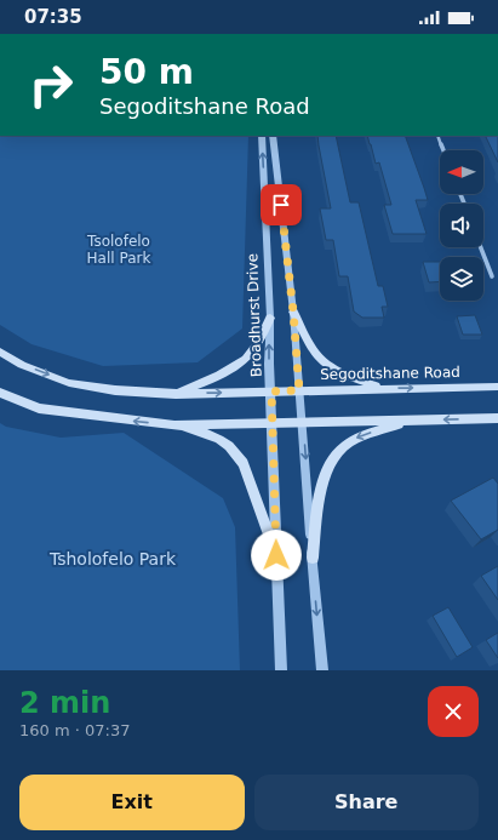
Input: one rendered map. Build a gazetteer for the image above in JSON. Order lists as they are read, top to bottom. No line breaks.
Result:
{"streets":{"main road":["Segoditshane Road"],"street":["Broadhurst Drive"]},"crossings":[["Broadhurst Drive","Segoditshane Road"]],"parks":["Tsolofelo Hall Park","Tsholofelo Park"],"north":"left","page":{"status":"07:35","turn":["50 m","Segoditshane Road"],"heading":["2 min","160 m · 07:37"],"buttons":["Exit","Share"]}}
